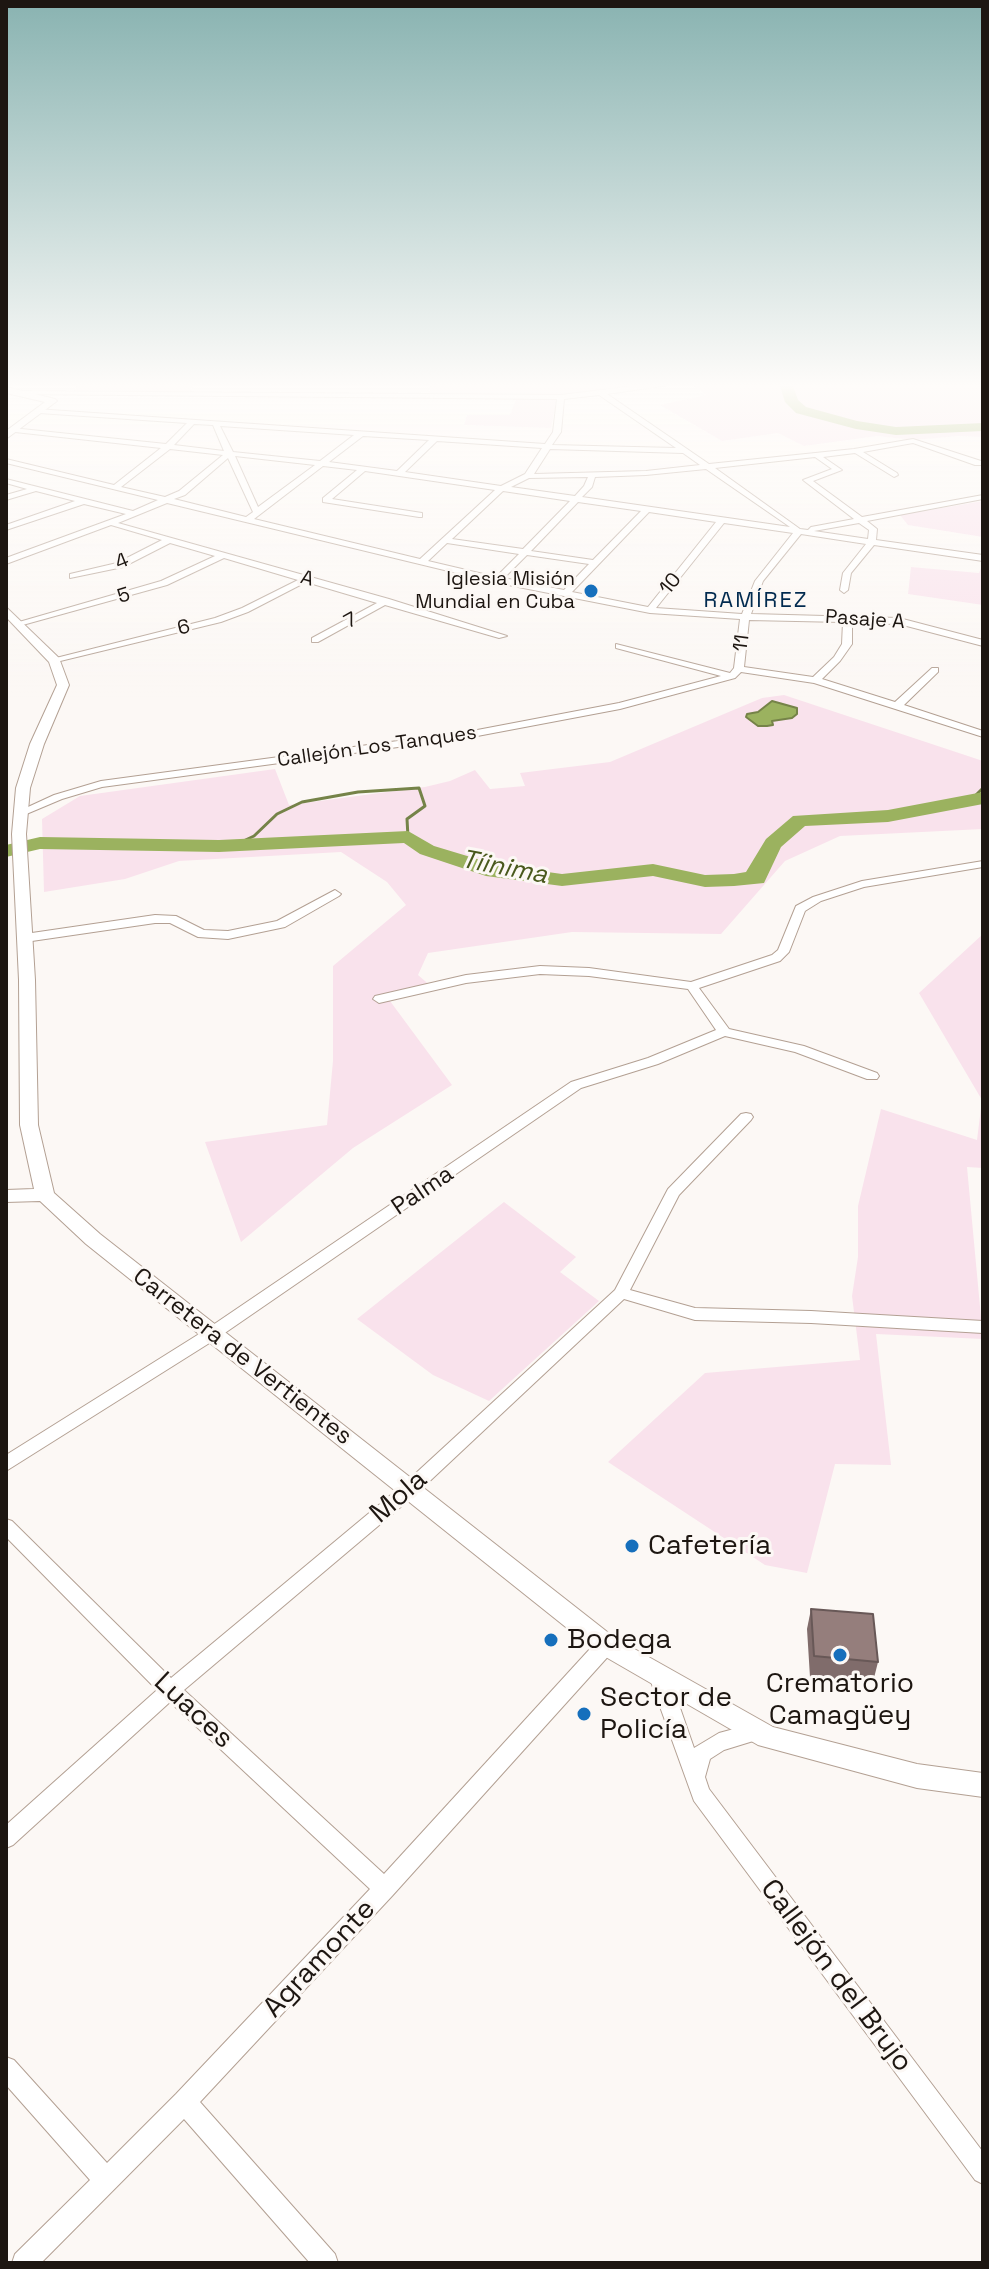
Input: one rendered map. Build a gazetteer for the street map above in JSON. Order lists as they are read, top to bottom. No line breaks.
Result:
{"streets":{"main road":["Carretera de Vertientes"],"street":["4","A","10","5","Pasaje A","7","6","11","Callejón Los Tanques","Palma","Mola","Luaces","Agramonte","Callejón del Brujo"]},"crossings":[["4","A"],["A","5"],["A","7"],["A","6"],["10","Pasaje A"],["Pasaje A","11"],["11","Callejón Los Tanques"],["Palma","Carretera de Vertientes"],["Carretera de Vertientes","Mola"],["Carretera de Vertientes","Agramonte"],["Carretera de Vertientes","Callejón del Brujo"],["Mola","Luaces"],["Luaces","Agramonte"]],"districts":["RAMÍREZ"],"water":["Tíinima"],"places":["Iglesia Misión Mundial en Cuba","Cafetería","Bodega","Crematorio Camagüey","Sector de Policía"]}
